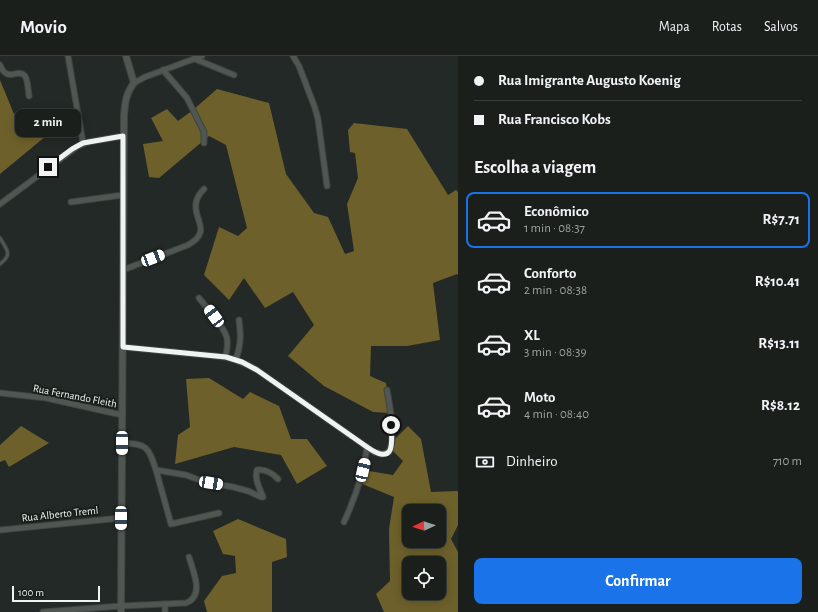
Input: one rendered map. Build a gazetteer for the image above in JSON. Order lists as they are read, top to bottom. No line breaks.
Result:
{"streets":{"street":["Rua Fernando Fleith","Rua Alberto Treml"]},"scale_bar":"100 m","north":"left","page":{"header":"Movio","nav":["Mapa","Rotas","Salvos"],"banner":["Rua Imigrante Augusto Koenig","Rua Francisco Kobs"],"bubble":"2 min","heading":"Escolha a viagem","list":[{"name":"Econômico","note":"1 min · 08:37","value":"R$7.71"},{"name":"Conforto","note":"2 min · 08:38","value":"R$10.41"},{"name":"XL","note":"3 min · 08:39","value":"R$13.11"},{"name":"Moto","note":"4 min · 08:40","value":"R$8.12"}],"pay":["Dinheiro","710 m"],"buttons":"Confirmar","scale":"100 m"}}
